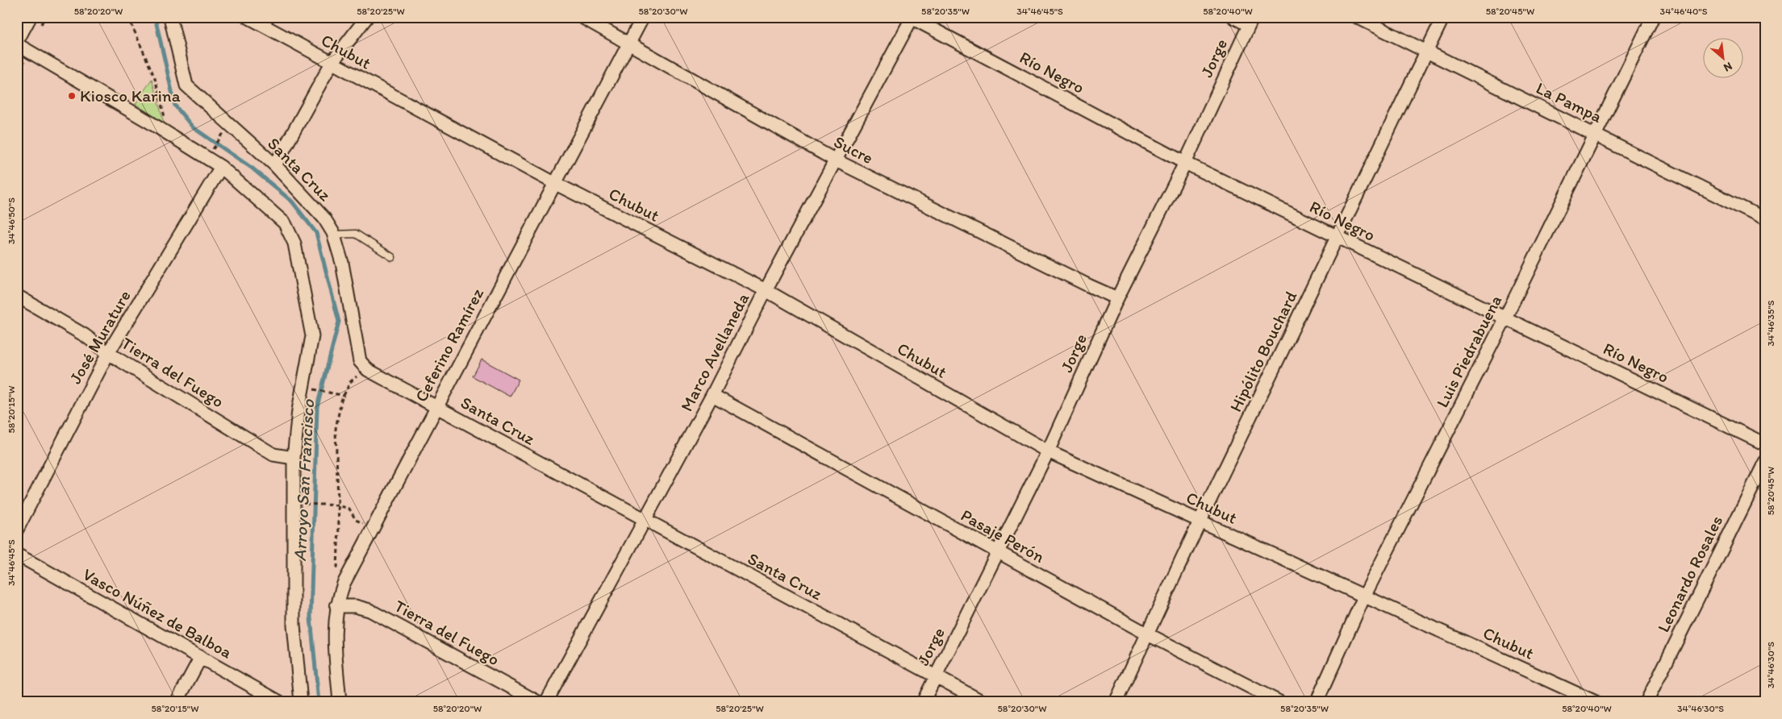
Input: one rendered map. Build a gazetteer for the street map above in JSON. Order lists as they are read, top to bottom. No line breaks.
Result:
{"streets":{"street":["Chubut","Jorge","Río Negro","La Pampa","Sucre","Santa Cruz","José Murature","Ceferino Ramírez","Hipólito Bouchard","Luis Piedrabuena","Marco Avellaneda","Tierra del Fuego","Pasaje Perón","Leonardo Rosales","Vasco Núñez de Balboa"]},"crossings":[["Chubut","Jorge"],["Chubut","Ceferino Ramírez"],["Chubut","Hipólito Bouchard"],["Chubut","Luis Piedrabuena"],["Chubut","Marco Avellaneda"],["Jorge","Río Negro"],["Jorge","Sucre"],["Jorge","Santa Cruz"],["Jorge","Pasaje Perón"],["Río Negro","Hipólito Bouchard"],["Río Negro","Luis Piedrabuena"],["Río Negro","Marco Avellaneda"],["La Pampa","Hipólito Bouchard"],["La Pampa","Luis Piedrabuena"],["Sucre","Ceferino Ramírez"],["Sucre","Marco Avellaneda"],["Santa Cruz","Ceferino Ramírez"],["Santa Cruz","Marco Avellaneda"],["José Murature","Tierra del Fuego"],["Ceferino Ramírez","Tierra del Fuego"],["Hipólito Bouchard","Pasaje Perón"],["Marco Avellaneda","Pasaje Perón"]],"water":["Arroyo San Francisco"],"places":["Kiosco Karina"],"north":"bottom right","coordinates":["58°20'20\"W","58°20'25\"W","58°20'30\"W","58°20'35\"W","34°46'45\"S","58°20'40\"W","58°20'45\"W","34°46'40\"S","34°46'50\"S","34°46'35\"S","58°20'15\"W","34°46'30\"S"]}
